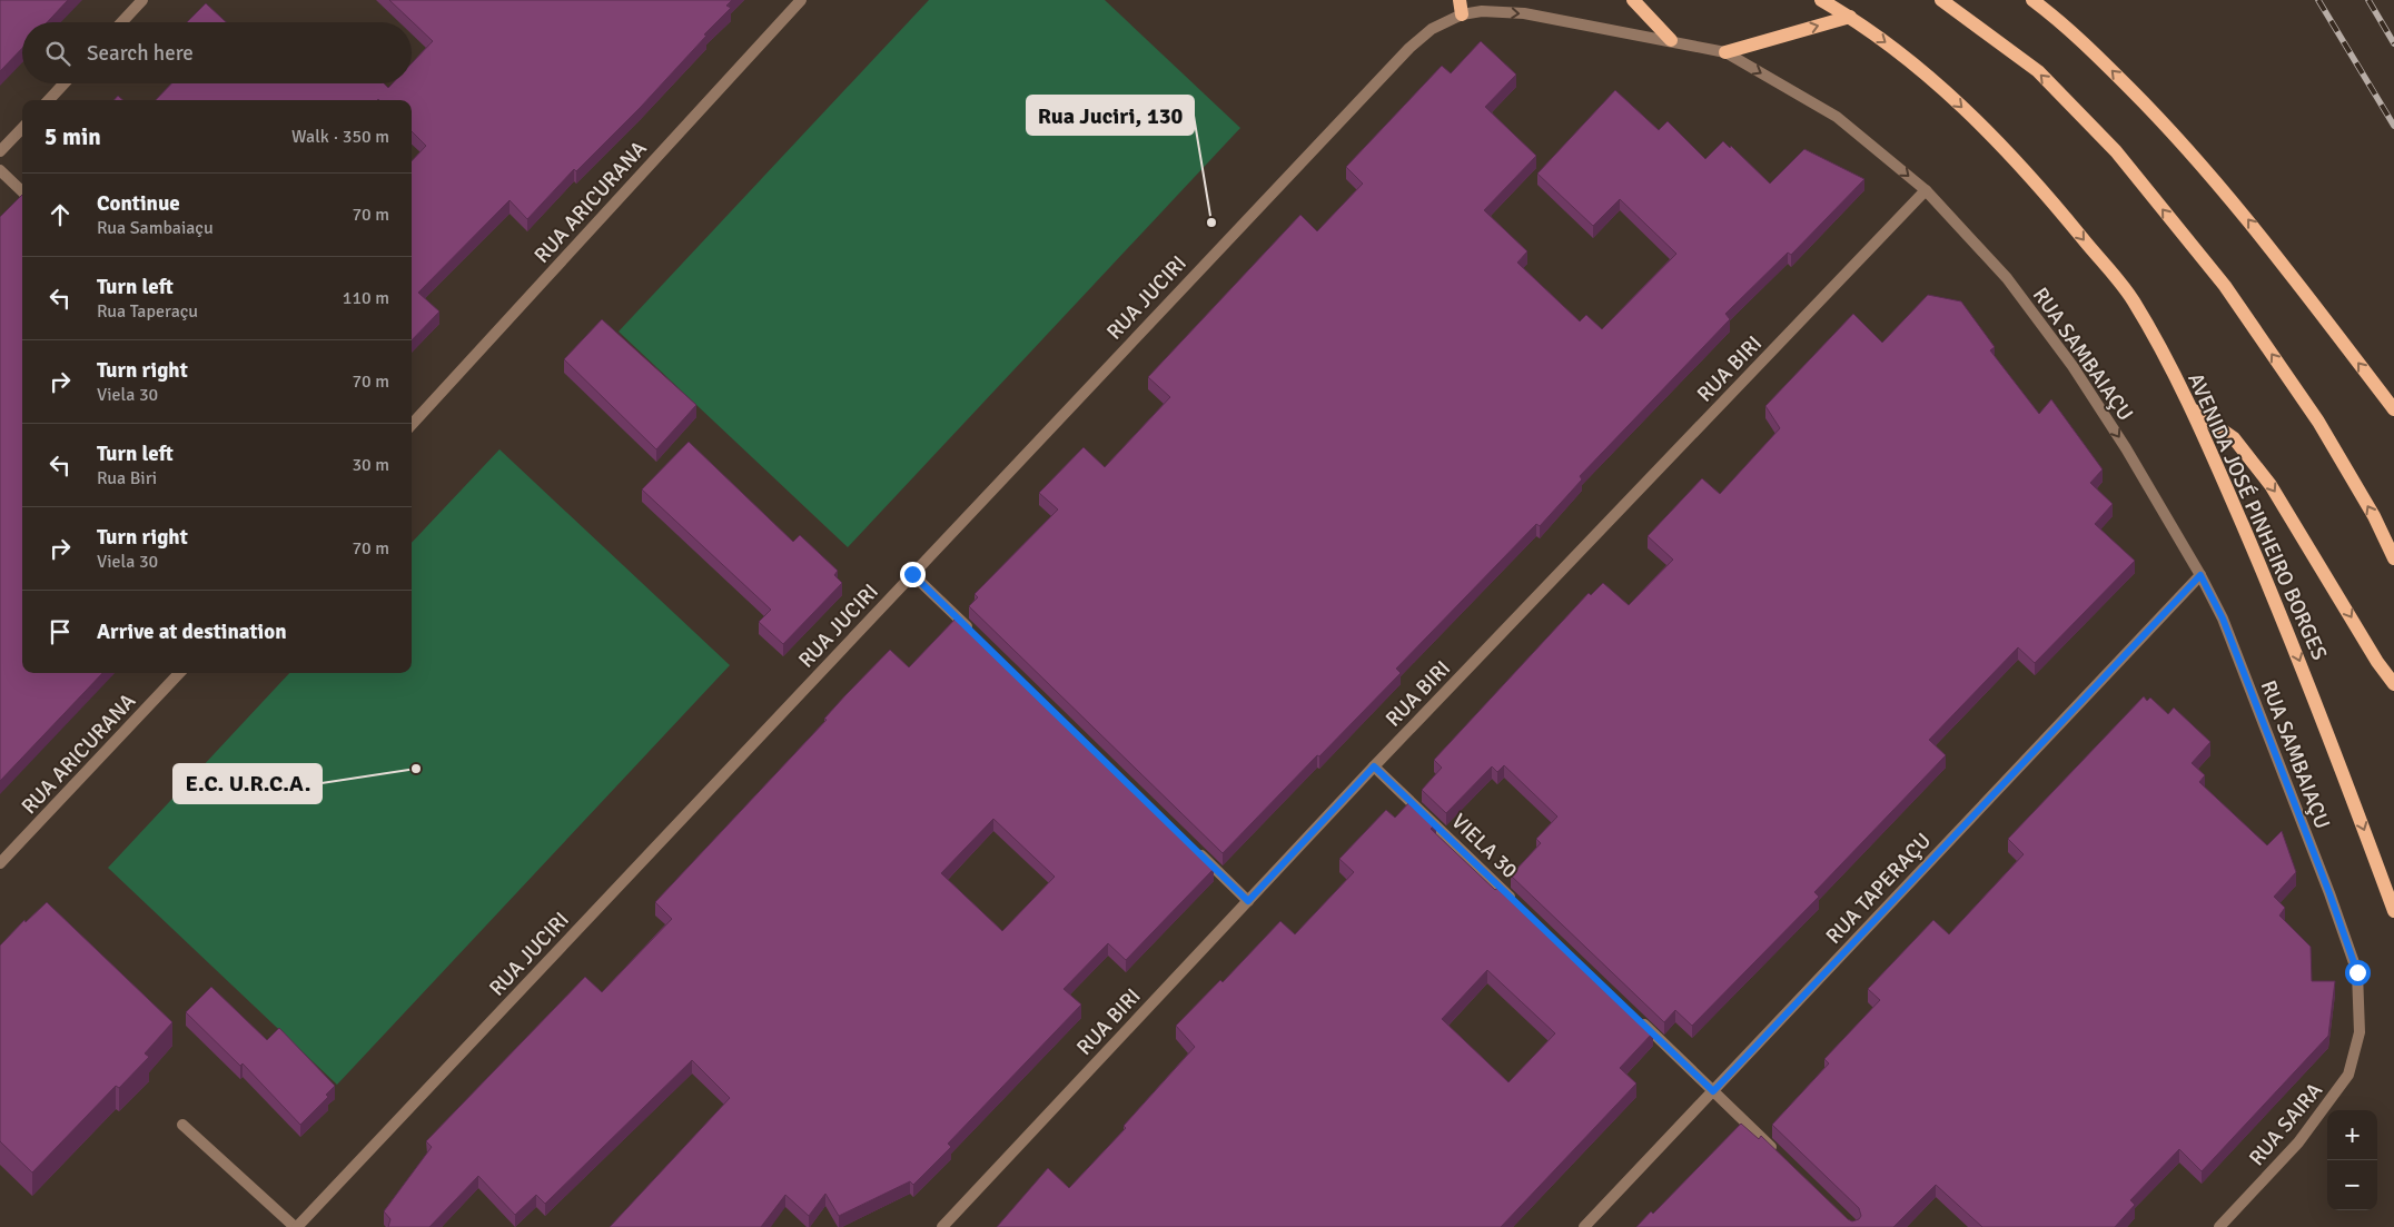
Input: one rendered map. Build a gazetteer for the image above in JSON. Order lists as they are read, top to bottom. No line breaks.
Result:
{"streets":{"main road":["AVENIDA JOSÉ PINHEIRO BORGES"],"street":["RUA ARICURANA","RUA JUCIRI","RUA SAMBAIAÇU","RUA BIRI","VIELA 30","RUA TAPERAÇU","RUA SAIRA"]},"crossings":[["RUA JUCIRI","RUA SAMBAIAÇU"],["RUA SAMBAIAÇU","RUA BIRI"],["RUA SAMBAIAÇU","RUA TAPERAÇU"],["RUA SAMBAIAÇU","RUA SAIRA"],["RUA BIRI","VIELA 30"]],"one_way":["RUA SAMBAIAÇU"],"places":["Rua Juciri, 130","E.C. U.R.C.A."],"page":{"search":"Search here","heading":["5 min","Walk · 350 m"],"list":[["Continue","Rua Sambaiaçu","70 m"],["Turn left","Rua Taperaçu","110 m"],["Turn right","Viela 30","70 m"],["Turn left","Rua Biri","30 m"],["Turn right","Viela 30","70 m"],"Arrive at destination"],"map_buttons":["+","−"]}}
